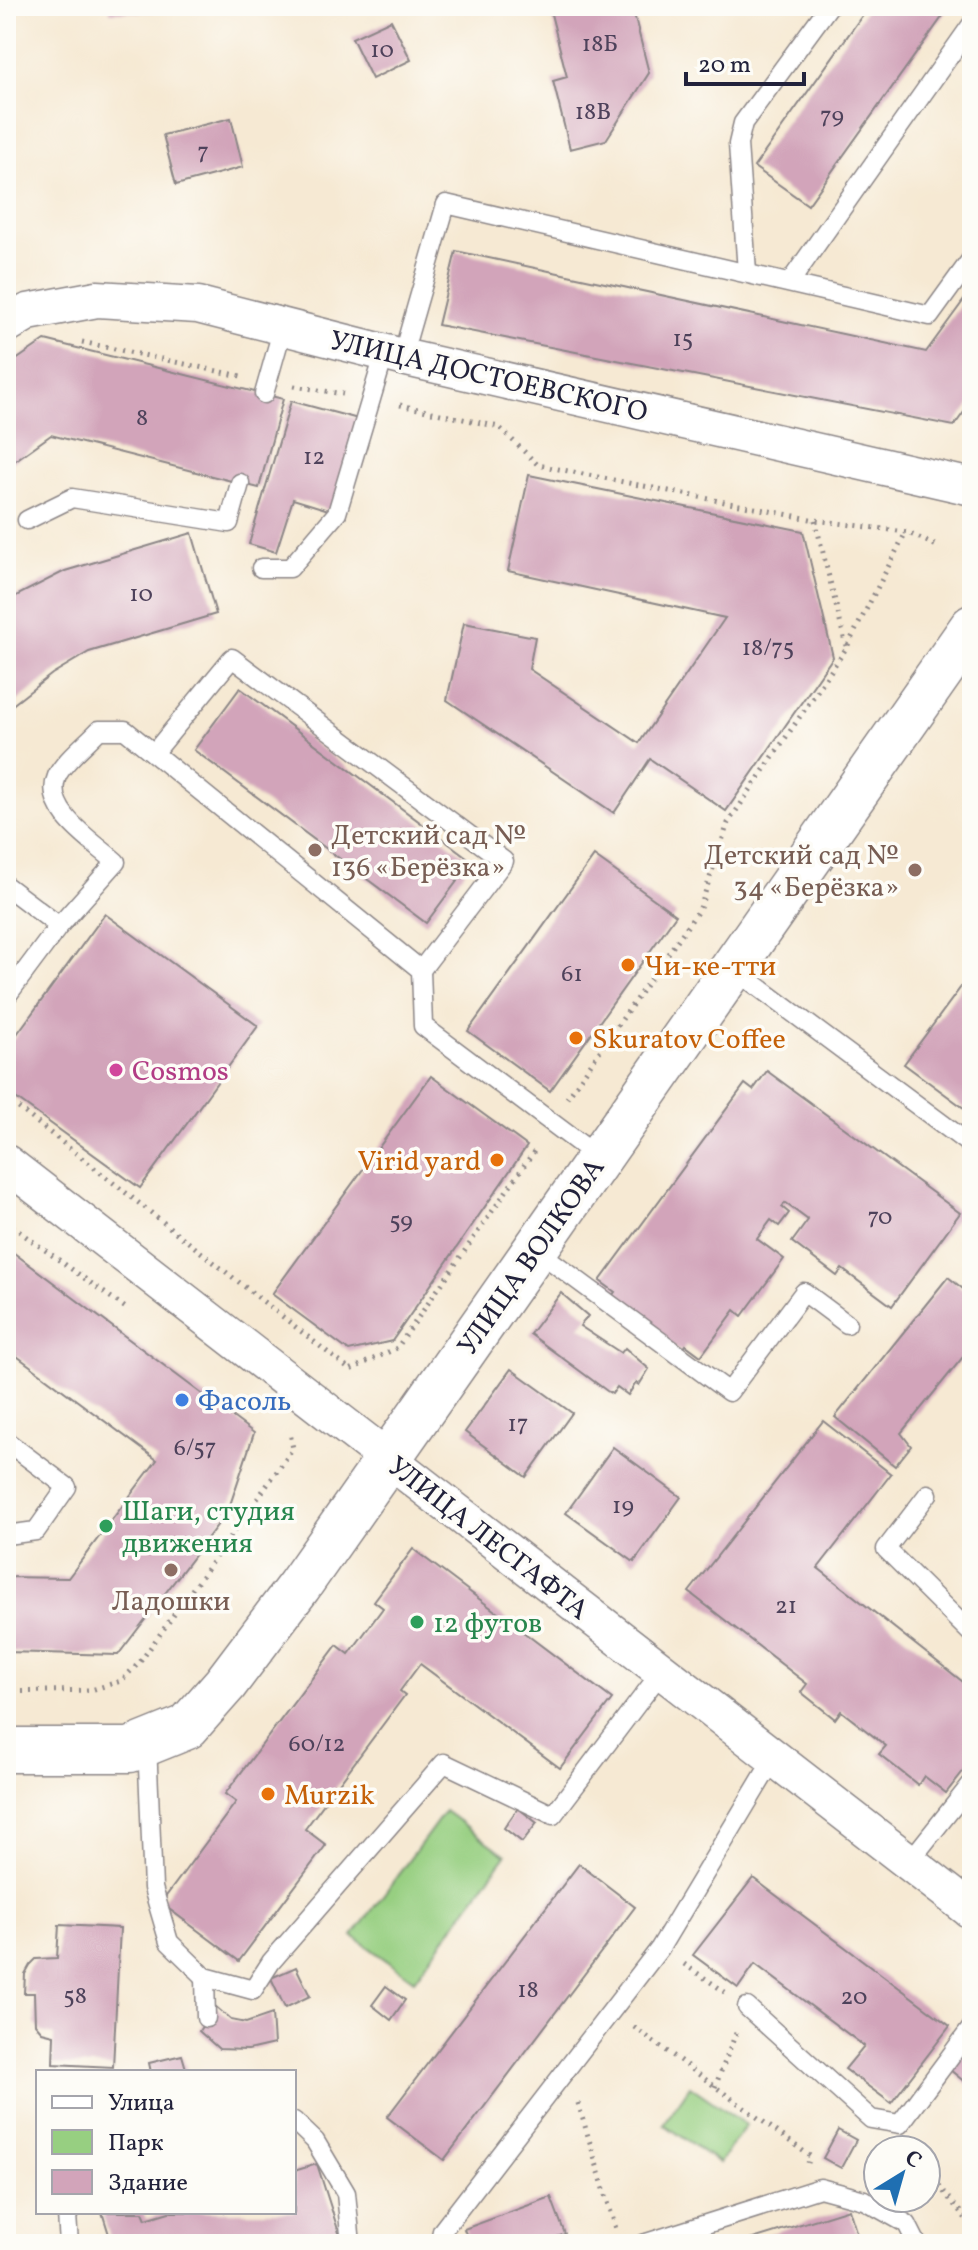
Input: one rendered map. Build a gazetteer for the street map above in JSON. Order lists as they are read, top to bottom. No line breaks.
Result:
{"streets":{"main road":["УЛИЦА ВОЛКОВА"],"street":["УЛИЦА ДОСТОЕВСКОГО","УЛИЦА ЛЕСГАФТА"]},"crossings":[["УЛИЦА ВОЛКОВА","УЛИЦА ЛЕСГАФТА"]],"places":["Детский сад № 136 «Берёзка»","Детский сад № 34 «Берёзка»","Чи-ке-тти","Skuratov Coffee","Cosmos","Virid yard","Фасоль","Шаги, студия движения","Ладошки","12 футов","Murzik"],"house_numbers":["18Б","10","18В","79","7","15","8","12","10","18/75","61","70","59","17","6/57","19","21","60/12","18","58","20"],"legend":["Улица","Парк","Здание"],"scale_bar":"20 m","north":"top right"}
